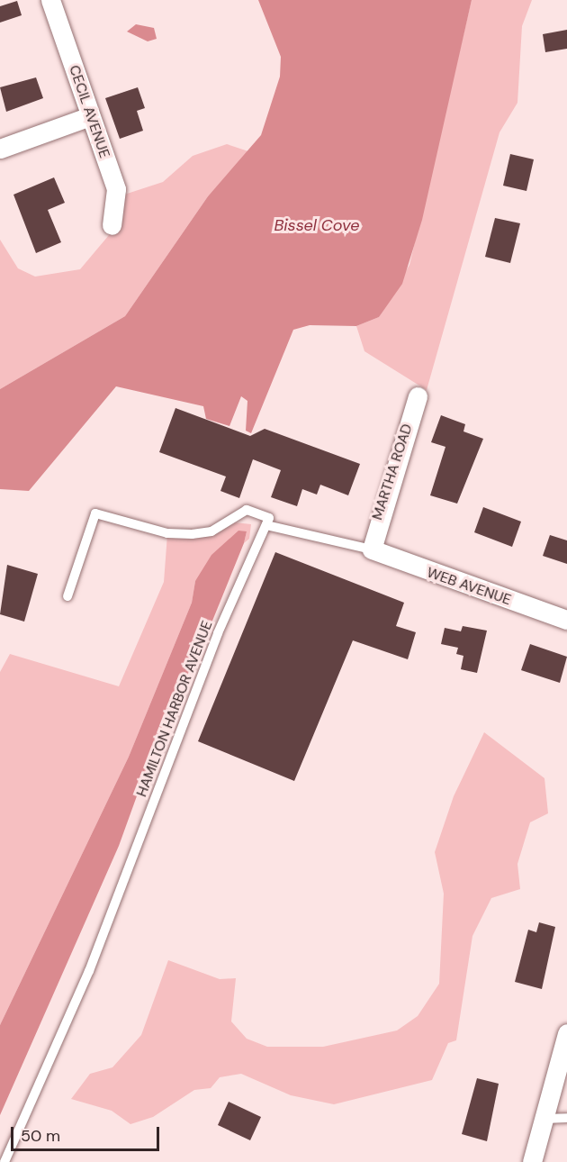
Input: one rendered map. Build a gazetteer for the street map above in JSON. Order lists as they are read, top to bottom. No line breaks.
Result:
{"streets":{"street":["CECIL AVENUE","MARTHA ROAD","WEB AVENUE"],"lane":["HAMILTON HARBOR AVENUE"]},"crossings":[["MARTHA ROAD","WEB AVENUE"]],"water":["Bissel Cove"],"scale_bar":"50 m"}
